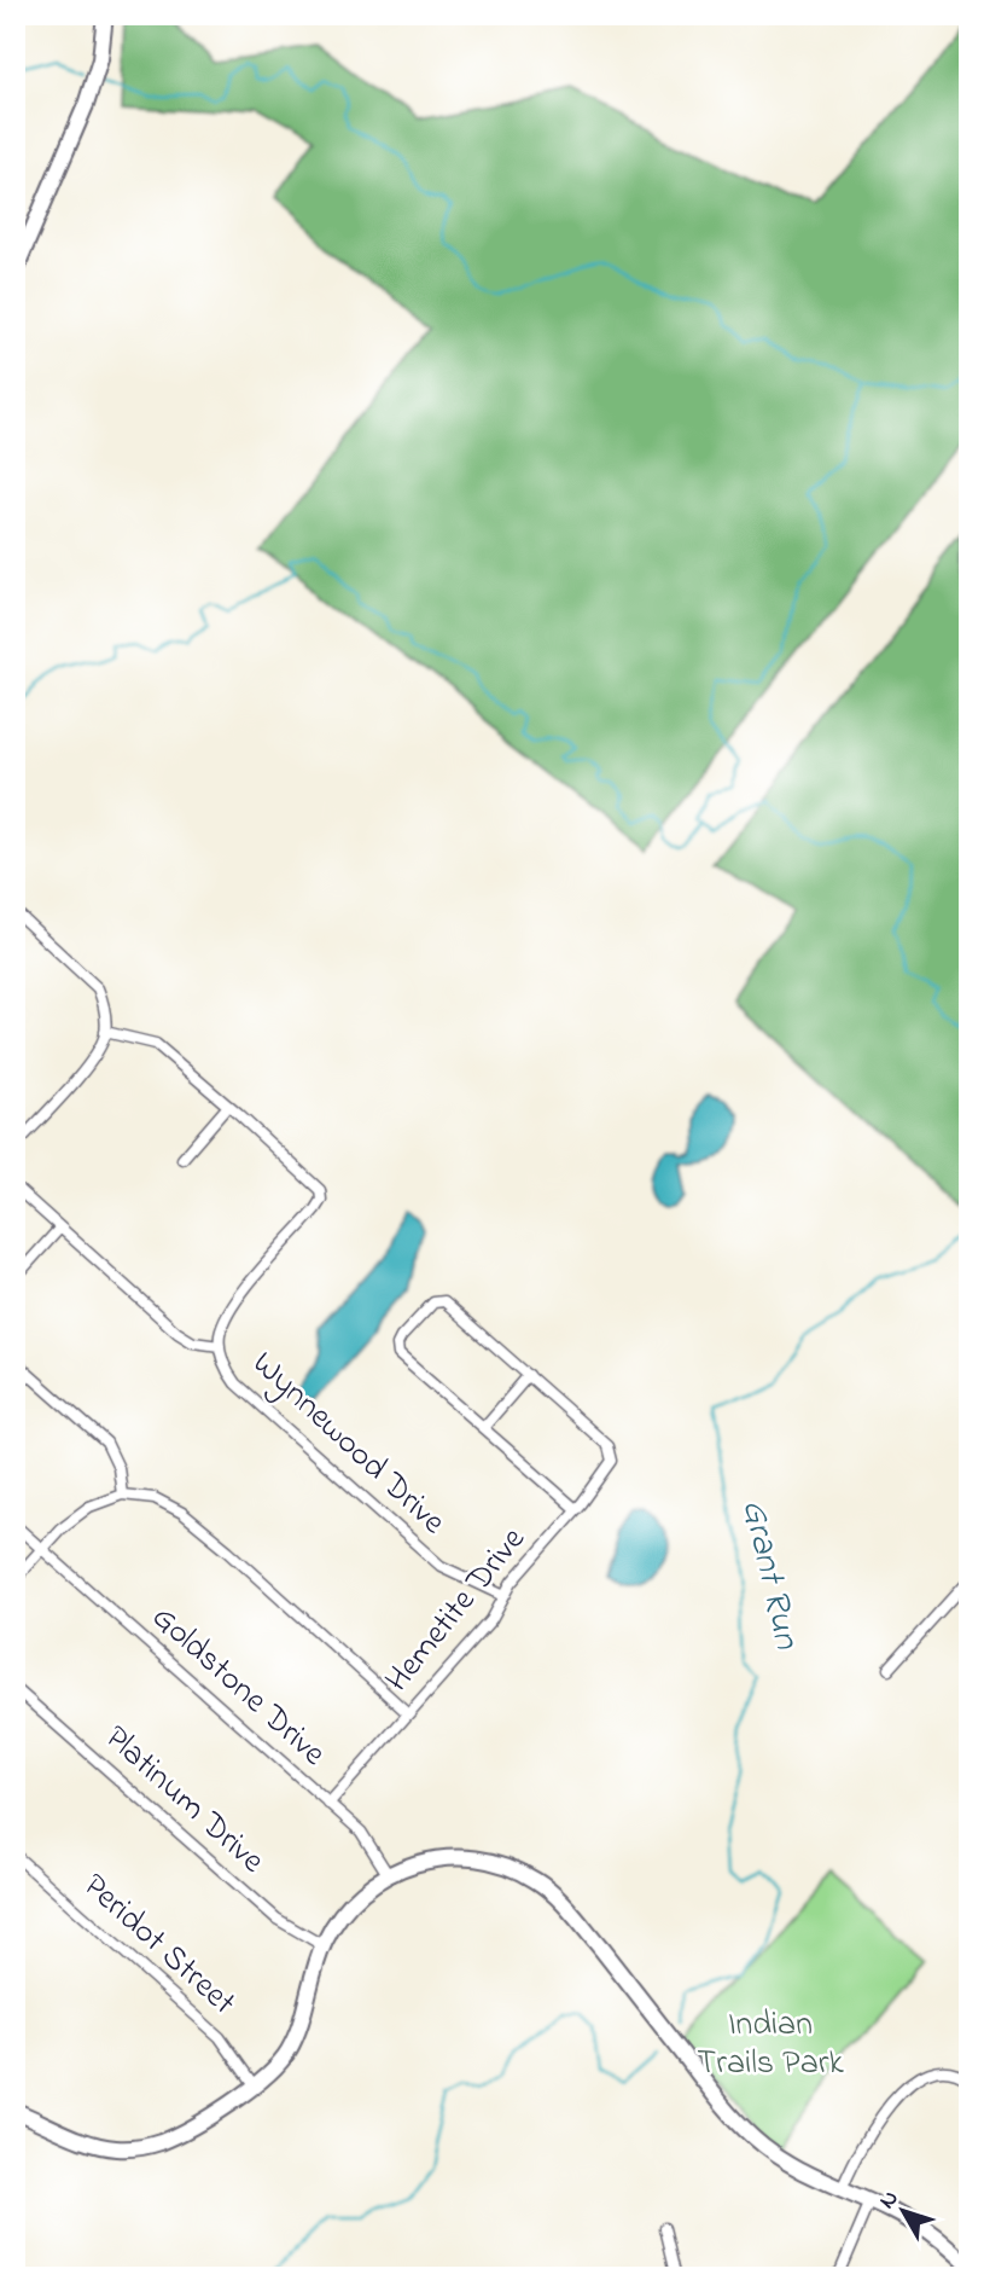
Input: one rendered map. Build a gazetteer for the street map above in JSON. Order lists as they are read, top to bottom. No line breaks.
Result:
{"streets":{"street":["Wynnewood Drive","Hemetite Drive","Goldstone Drive","Platinum Drive","Peridot Street"]},"crossings":[["Wynnewood Drive","Hemetite Drive"],["Hemetite Drive","Goldstone Drive"]],"water":["Grant Run"],"parks":["Indian Trails Park"],"north":"top left"}
